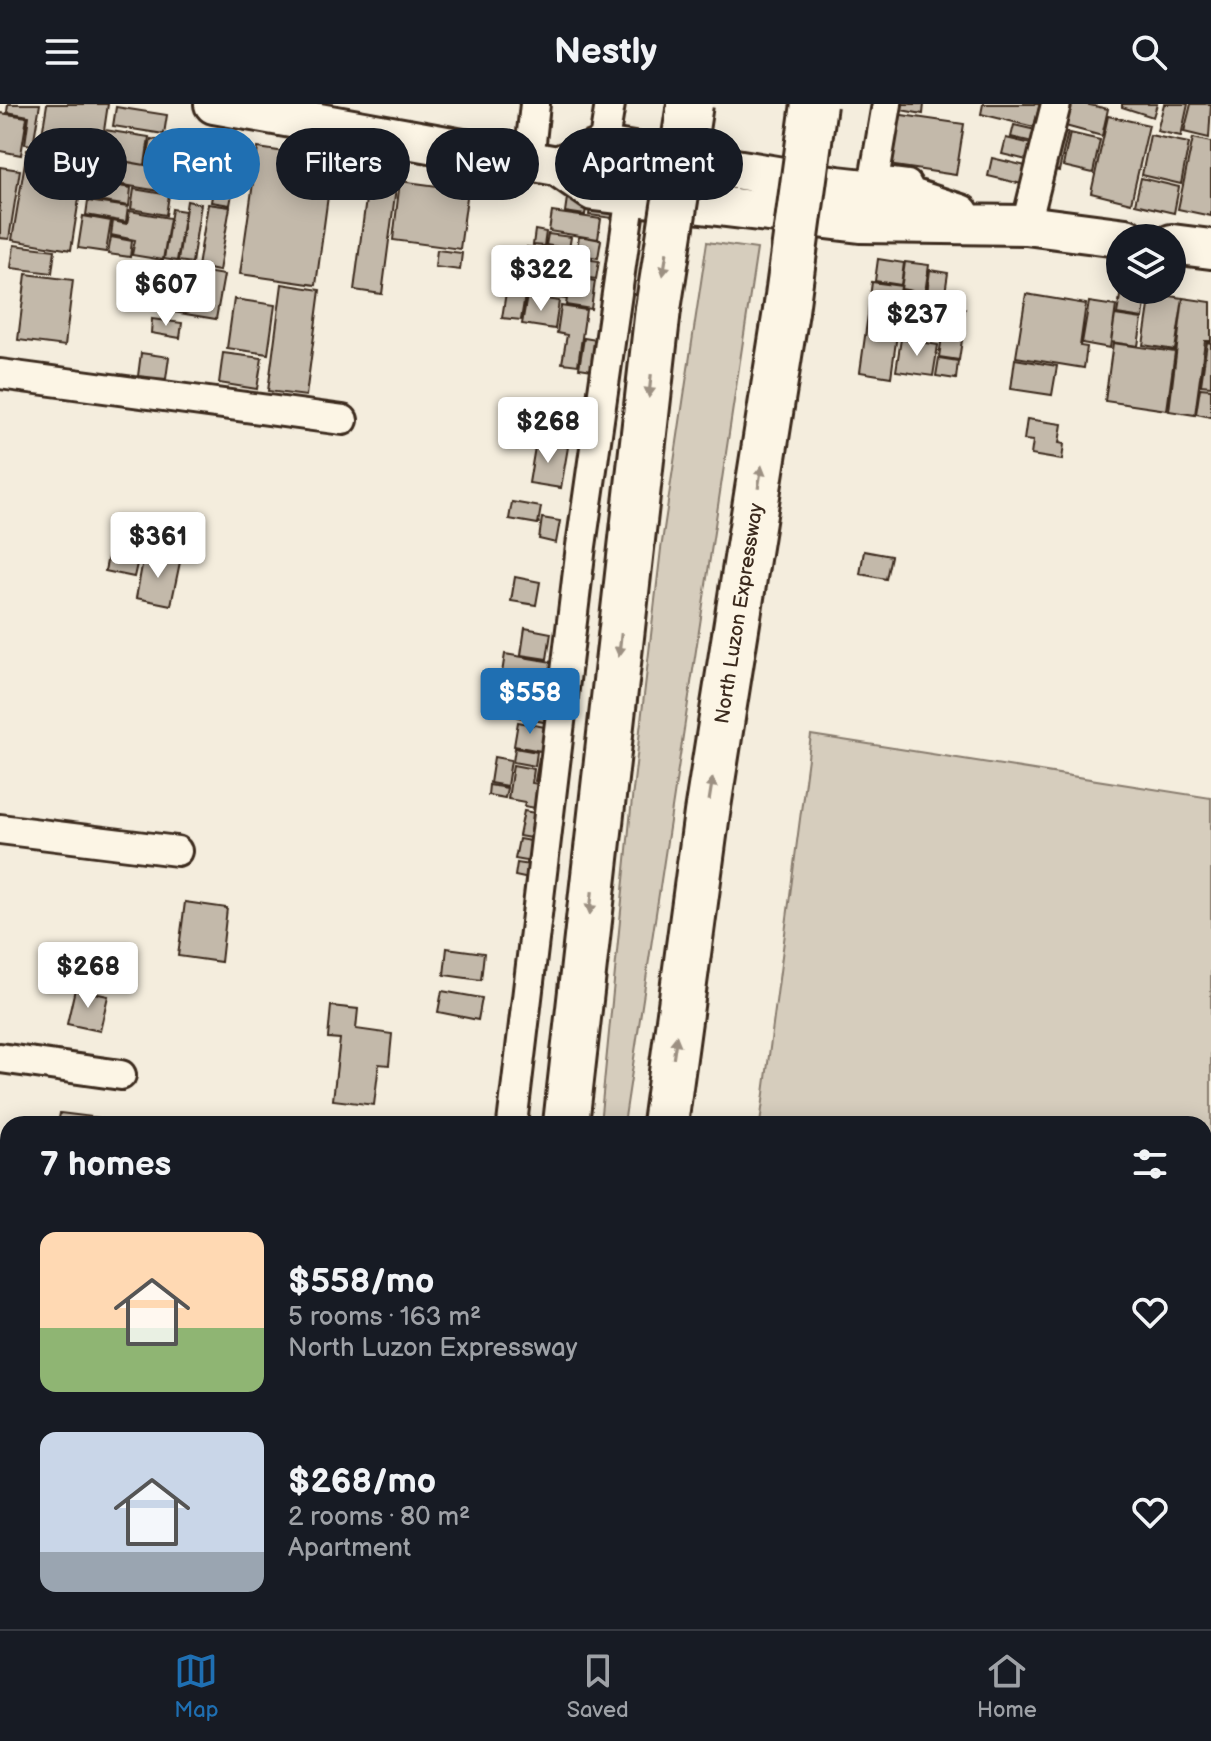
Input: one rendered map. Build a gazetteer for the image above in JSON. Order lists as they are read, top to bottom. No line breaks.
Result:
{"streets":{"highway":["North Luzon Expressway"]},"page":{"header":"Nestly","chip":["Buy","Rent","Filters","New","Apartment"],"price":["$322","$607","$237","$268","$361","$558","$268"],"heading":"7 homes","list":[{"name":"$558/mo","note":"5 rooms · 163 m² · North Luzon Expressway"},{"name":"$268/mo","note":"2 rooms · 80 m² · Apartment"}],"tabs":["Map","Saved","Home"]}}
